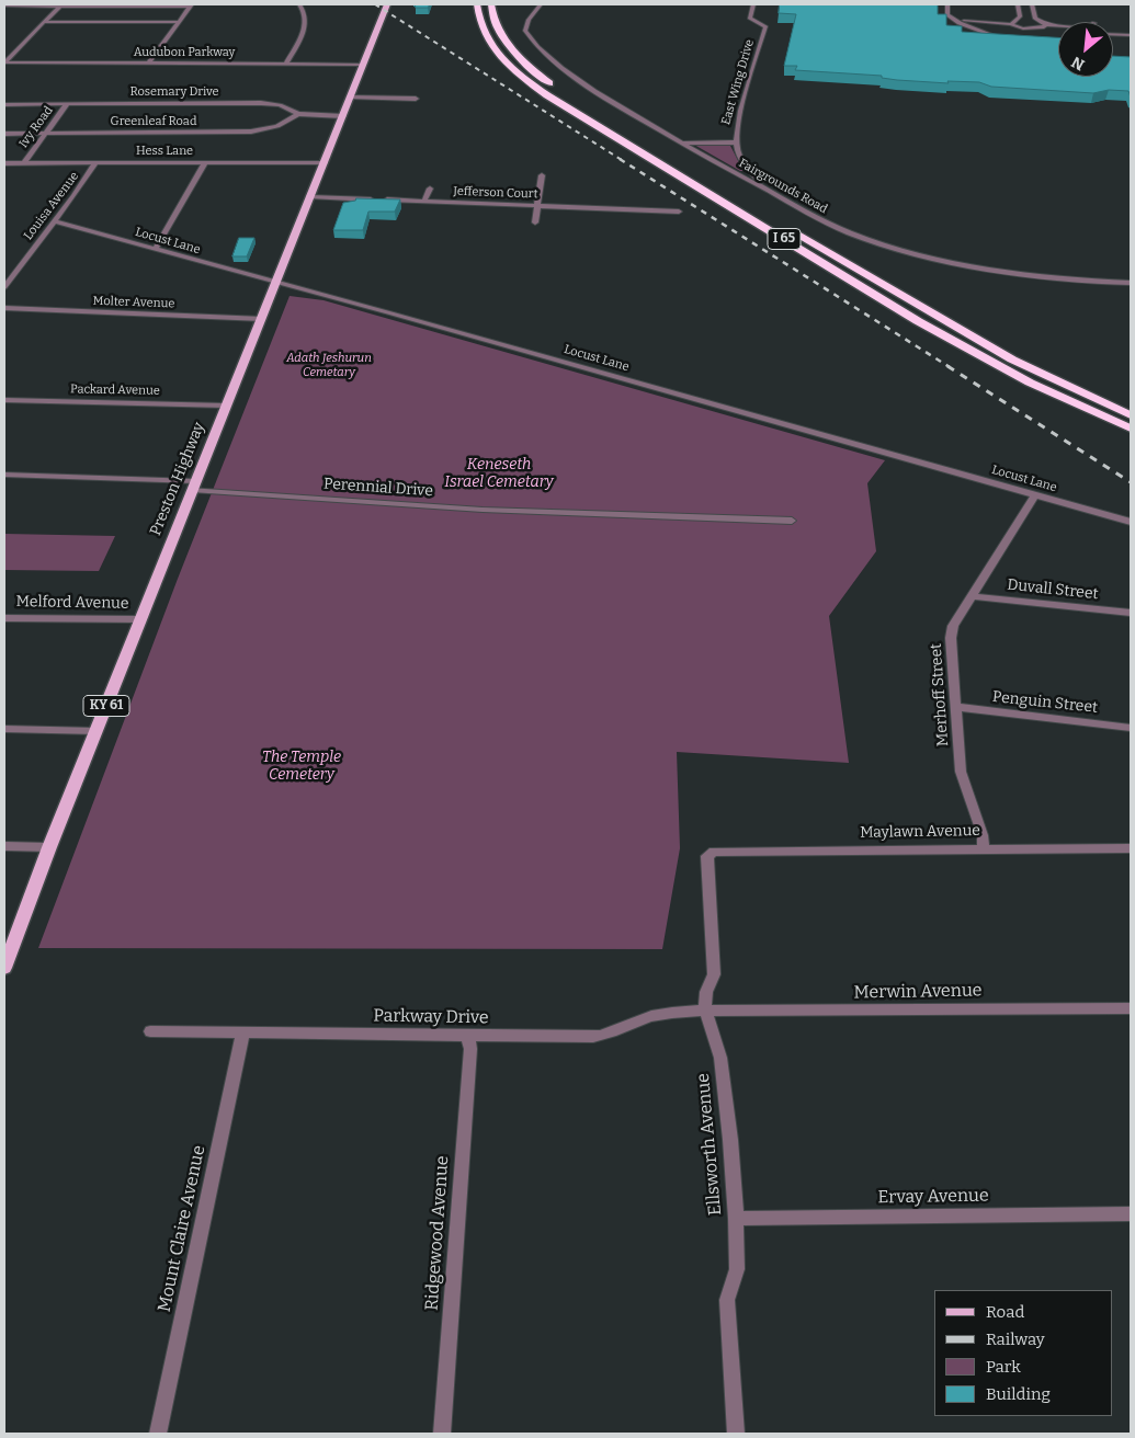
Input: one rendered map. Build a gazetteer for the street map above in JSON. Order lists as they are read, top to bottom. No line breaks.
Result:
{"streets":{"highway":["I 65"],"main road":["Preston Highway","KY 61"],"street":["Audubon Parkway","East Wing Drive","Rosemary Drive","Greenleaf Road","Ivy Road","Hess Lane","Fairgrounds Road","Jefferson Court","Louisa Avenue","Locust Lane","Molter Avenue","Packard Avenue","Perennial Drive","Duvall Street","Melford Avenue","Merhoff Street","Penguin Street","Maylawn Avenue","Merwin Avenue","Parkway Drive","Ellsworth Avenue","Ervay Avenue","Mount Claire Avenue","Ridgewood Avenue"]},"crossings":[["Audubon Parkway","Preston Highway"],["East Wing Drive","Fairgrounds Road"],["Rosemary Drive","Greenleaf Road"],["Rosemary Drive","Ivy Road"],["Rosemary Drive","Preston Highway"],["Greenleaf Road","Ivy Road"],["Ivy Road","Hess Lane"],["Hess Lane","Louisa Avenue"],["Hess Lane","Preston Highway"],["Jefferson Court","Preston Highway"],["Louisa Avenue","Locust Lane"],["Locust Lane","Preston Highway"],["Locust Lane","Merhoff Street"],["Molter Avenue","Preston Highway"],["Packard Avenue","Preston Highway"],["Preston Highway","Perennial Drive"],["Preston Highway","Melford Avenue"],["Duvall Street","Merhoff Street"],["Merhoff Street","Penguin Street"],["Merhoff Street","Maylawn Avenue"],["Maylawn Avenue","Ellsworth Avenue"],["Merwin Avenue","Parkway Drive"],["Merwin Avenue","Ellsworth Avenue"],["Parkway Drive","Ellsworth Avenue"],["Parkway Drive","Mount Claire Avenue"],["Parkway Drive","Ridgewood Avenue"],["Ellsworth Avenue","Ervay Avenue"]],"parks":["Adath Jeshurun Cemetary","Keneseth Israel Cemetary","The Temple Cemetery"],"legend":["Road","Railway","Park","Building"],"north":"bottom left"}
